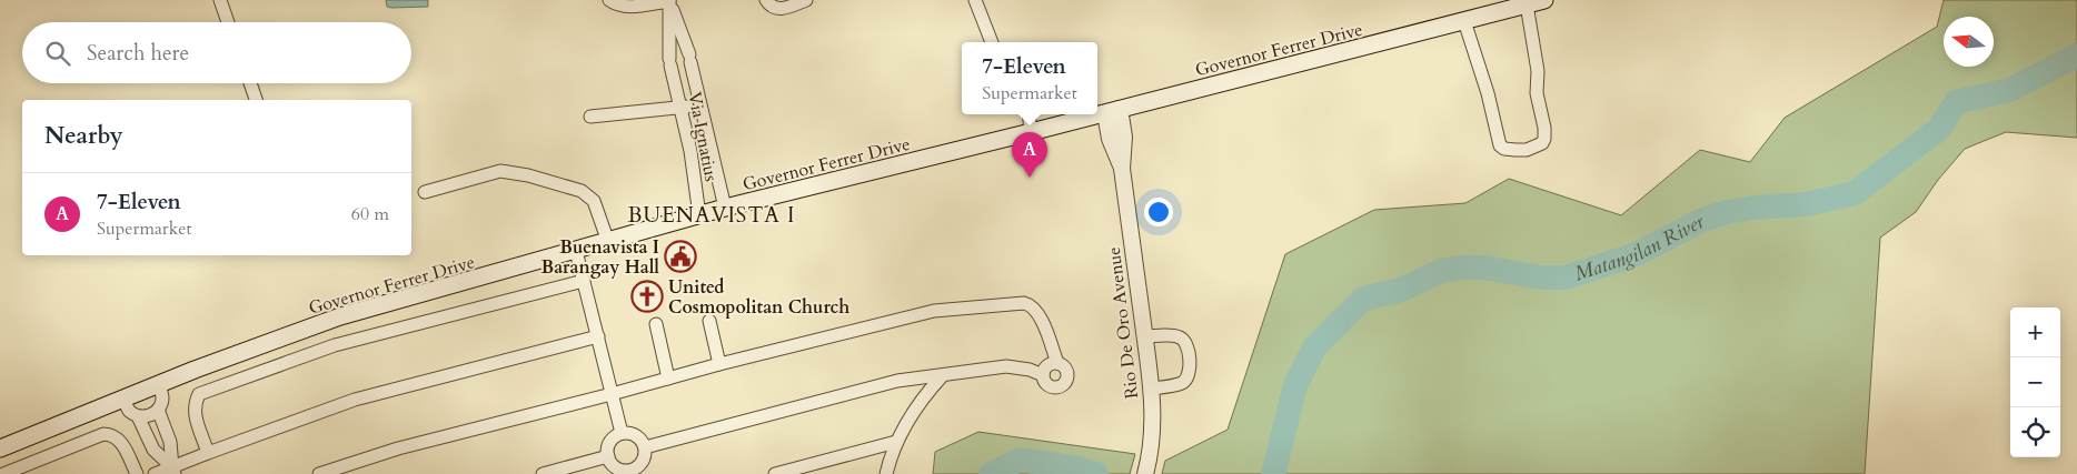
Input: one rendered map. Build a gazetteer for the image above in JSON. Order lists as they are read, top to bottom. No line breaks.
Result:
{"streets":{"main road":["Governor Ferrer Drive"],"street":["Via Ignatius","Rio De Oro Avenue"]},"crossings":[["Governor Ferrer Drive","Via Ignatius"],["Governor Ferrer Drive","Rio De Oro Avenue"]],"districts":["BUENAVISTA I"],"water":["Matangilan River"],"places":{"public building":["Buenavista I Barangay Hall"],"church":["United Cosmopolitan Church"]},"north":"left","page":{"search":"Search here","popup":["7-Eleven","Supermarket"],"heading":"Nearby","pins":"A","list":[{"mark":"A","name":"7-Eleven","note":"Supermarket","value":"60 m"}],"map_buttons":["+","−"]}}
